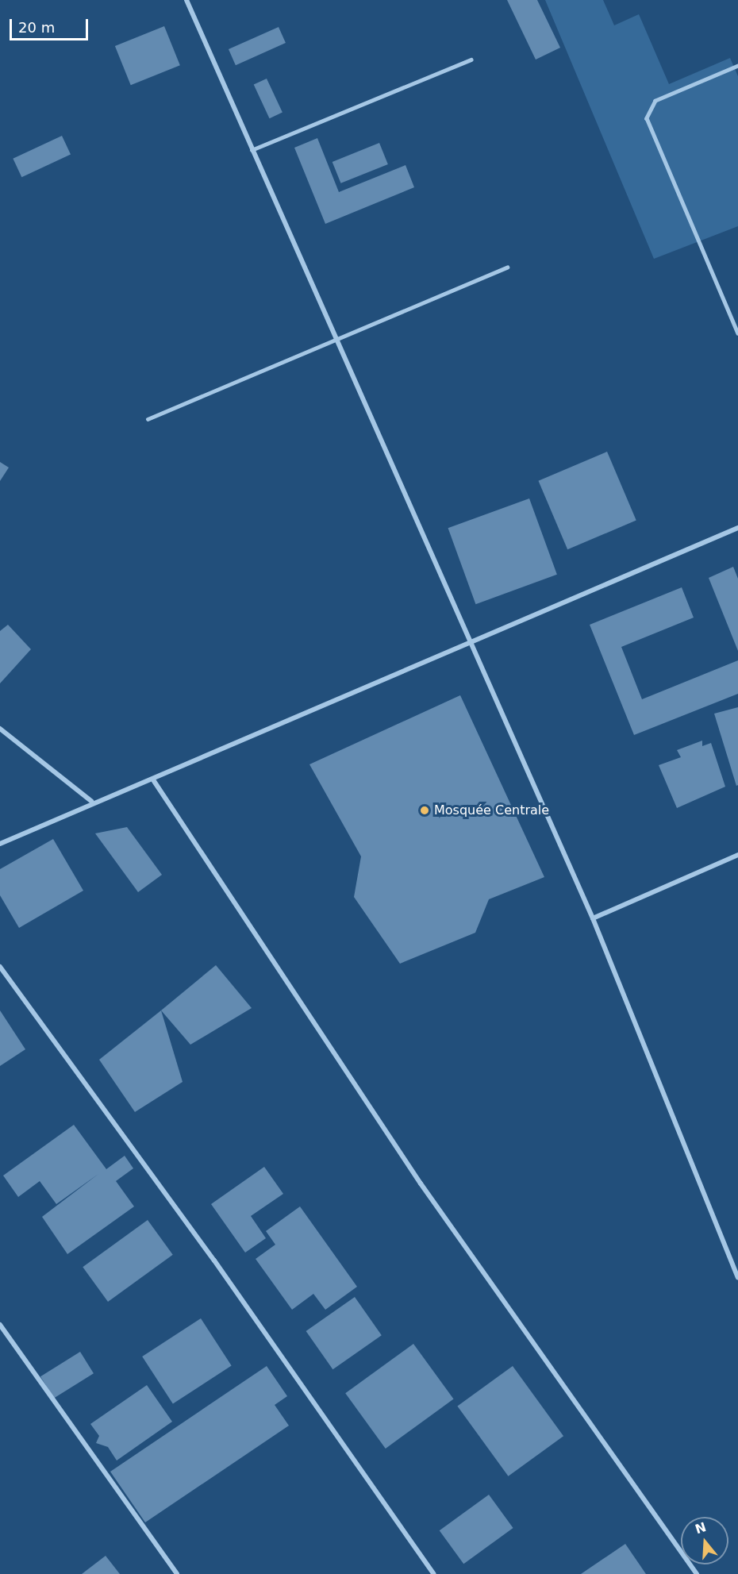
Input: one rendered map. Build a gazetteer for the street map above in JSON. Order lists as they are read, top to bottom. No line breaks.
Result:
{"places":["Mosquée Centrale"],"scale_bar":"20 m","north":"top"}
